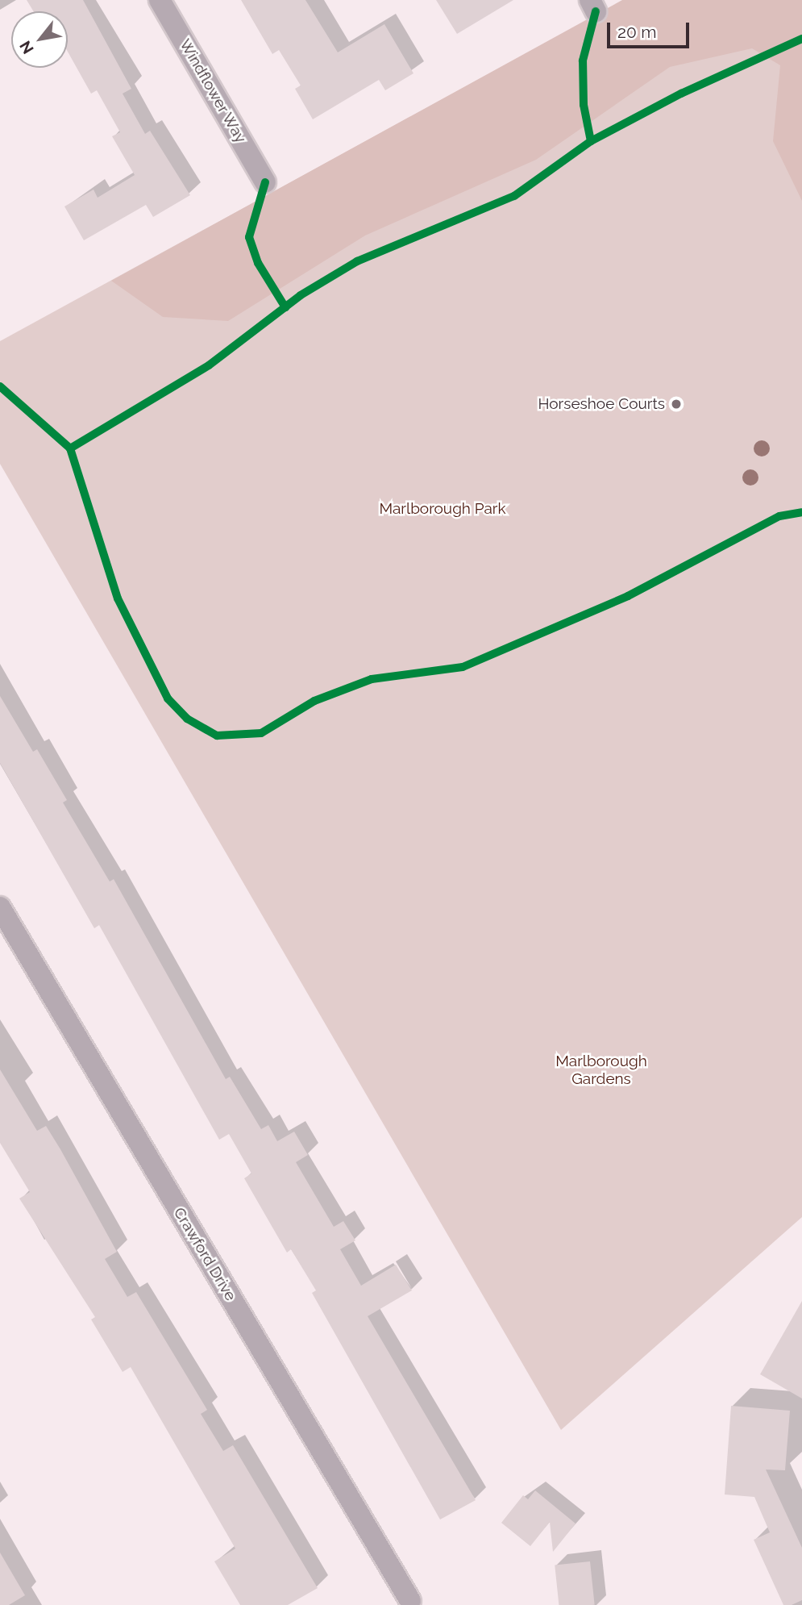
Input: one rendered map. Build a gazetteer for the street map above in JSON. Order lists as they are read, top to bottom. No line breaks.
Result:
{"streets":{"street":["Windflower Way","Crawford Drive"]},"parks":["Marlborough Park","Marlborough Gardens"],"places":["Horseshoe Courts"],"scale_bar":"20 m","north":"bottom left"}
